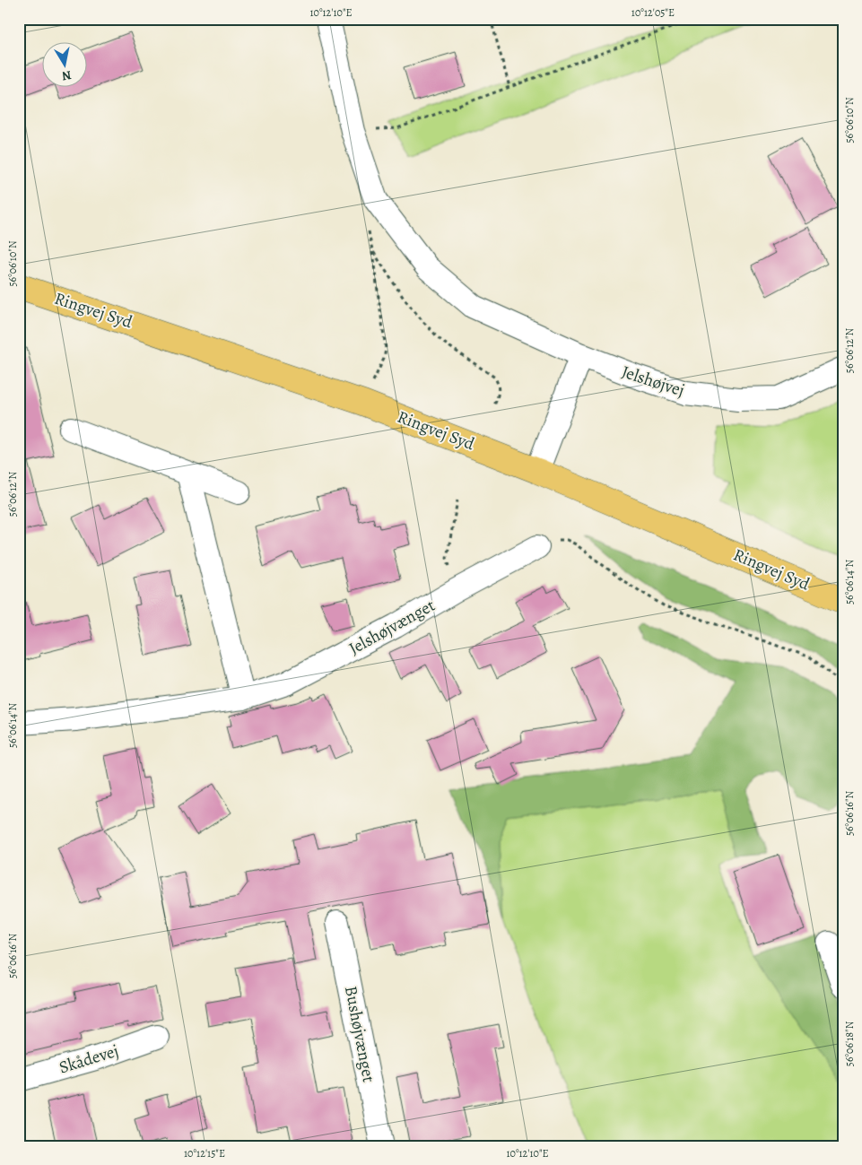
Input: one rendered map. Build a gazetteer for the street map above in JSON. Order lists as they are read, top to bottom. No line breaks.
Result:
{"streets":{"main road":["Ringvej Syd"],"street":["Jelshøjvej","Jelshøjvænget","Bushøjvænget","Skådevej"]},"north":"bottom","coordinates":["10°12'10\"E","10°12'05\"E","56°06'10\"N","56°06'12\"N","56°06'14\"N","56°06'16\"N","56°06'18\"N","10°12'15\"E"]}
